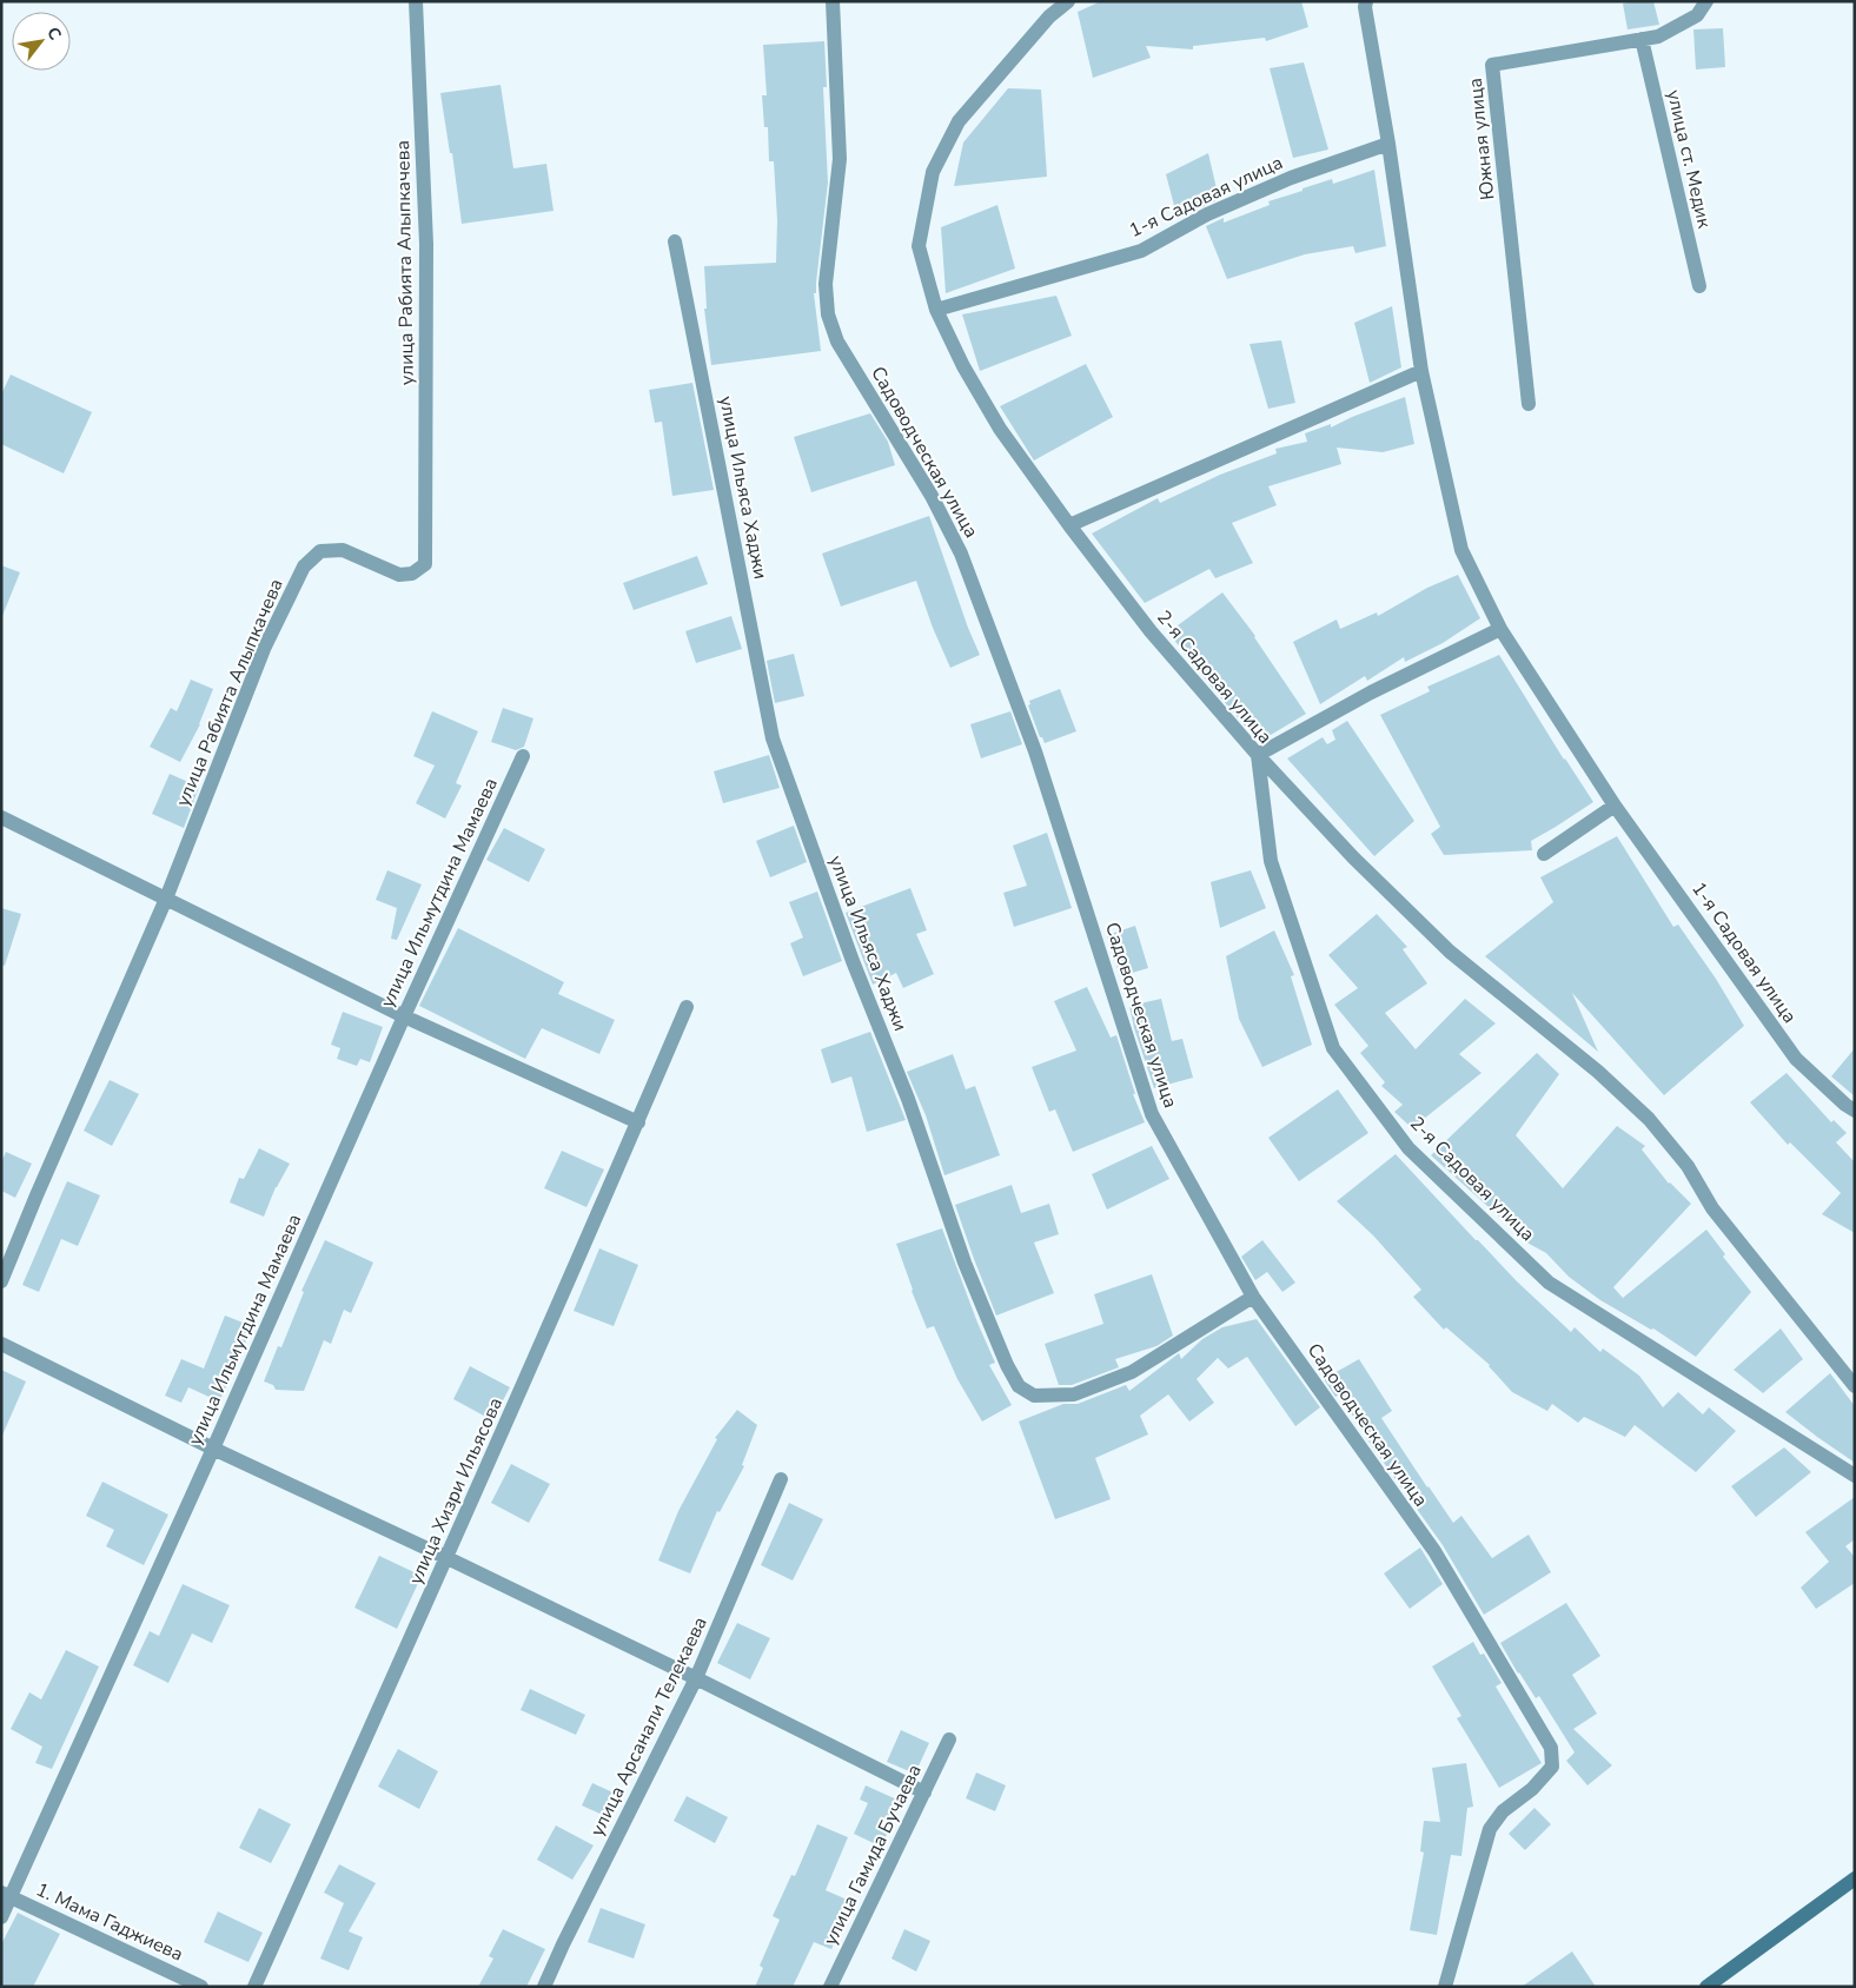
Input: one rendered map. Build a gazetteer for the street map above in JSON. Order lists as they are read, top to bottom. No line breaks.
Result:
{"streets":{"street":["Южная улица","улица ст. Медик","1-я Садовая улица","улица Рабията Алыпкачева","Садоводческая улица","улица Ильяса Хаджи","2-я Садовая улица","улица Ильмутдина Мамаева","улица Хизри Ильясова","улица Арсанали Телекаева","улица Гамида Бучаева","1. Мама Гаджиева"]},"crossings":[["Южная улица","улица ст. Медик"],["1-я Садовая улица","2-я Садовая улица"],["Садоводческая улица","улица Ильяса Хаджи"],["улица Ильмутдина Мамаева","1. Мама Гаджиева"]],"north":"top right"}
